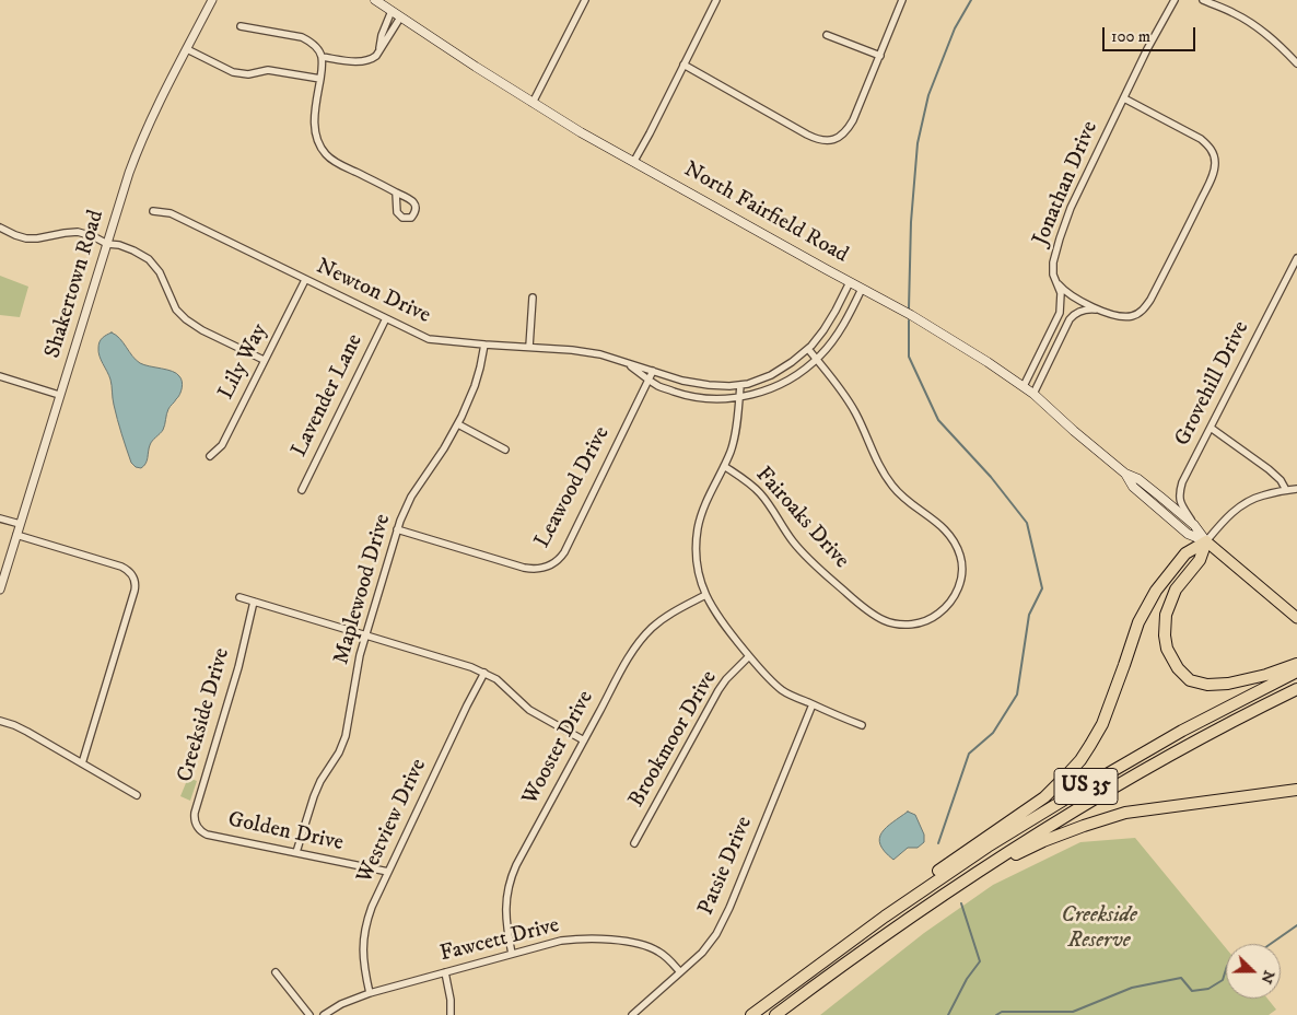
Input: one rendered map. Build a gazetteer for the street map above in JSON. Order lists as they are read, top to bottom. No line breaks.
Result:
{"streets":{"highway":["US 35"],"main road":["North Fairfield Road"],"street":["Jonathan Drive","Shakertown Road","Newton Drive","Lily Way","Grovehill Drive","Lavender Lane","Leawood Drive","Fairoaks Drive","Maplewood Drive","Creekside Drive","Brookmoor Drive","Wooster Drive","Westview Drive","Golden Drive","Patsie Drive","Fawcett Drive"]},"crossings":[["Jonathan Drive","North Fairfield Road"],["North Fairfield Road","Newton Drive"],["North Fairfield Road","Grovehill Drive"],["Newton Drive","Lily Way"],["Newton Drive","Lavender Lane"],["Newton Drive","Leawood Drive"],["Newton Drive","Fairoaks Drive"],["Newton Drive","Maplewood Drive"],["Leawood Drive","Maplewood Drive"],["Maplewood Drive","Golden Drive"],["Creekside Drive","Golden Drive"],["Wooster Drive","Fawcett Drive"],["Westview Drive","Golden Drive"],["Westview Drive","Fawcett Drive"],["Patsie Drive","Fawcett Drive"]],"parks":["Creekside Reserve"],"scale_bar":"100 m","north":"right"}
